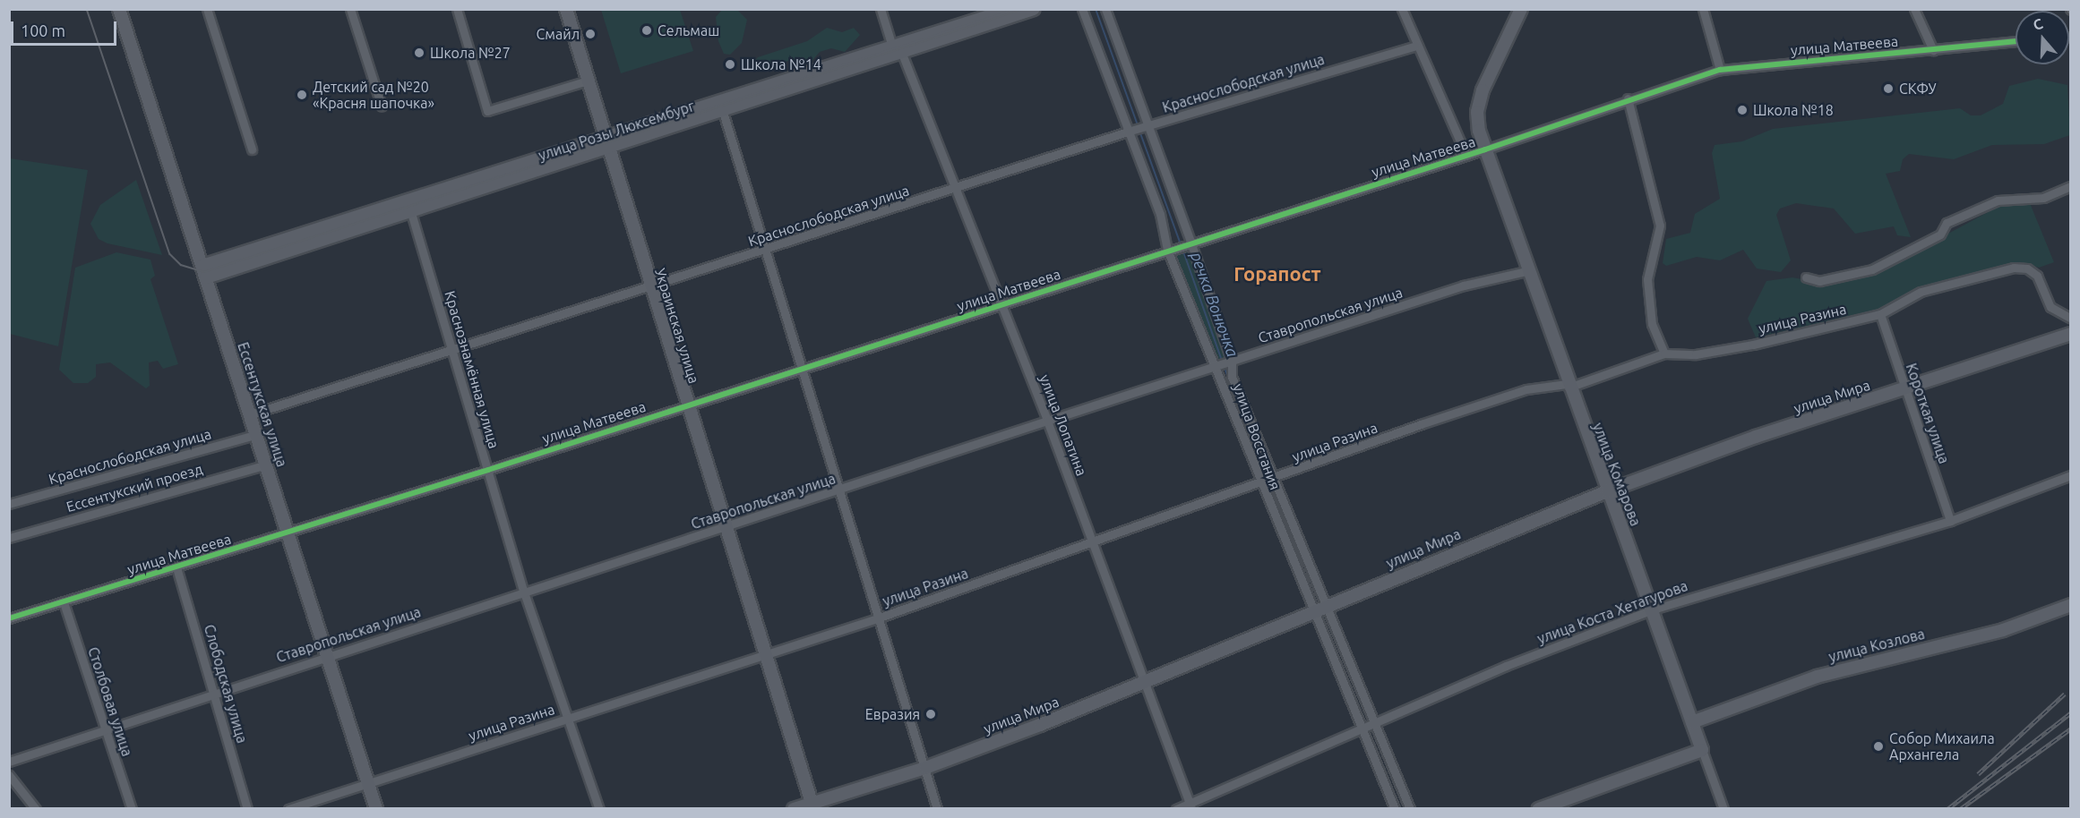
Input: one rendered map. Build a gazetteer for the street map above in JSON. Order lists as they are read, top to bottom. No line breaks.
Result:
{"streets":{"street":["улица Матвеева","Краснослободская улица","улица Розы Люксембург","Ставропольская улица","улица Разина","Украинская улица","Краснознамённая улица","улица Мира","Ессентукская улица","Короткая улица","улица Лопатина","улица Восстания","улица Комарова","Ессентукский проезд","улица Коста Хетагурова","улица Козлова","Слободская улица","Столбовая улица"]},"crossings":[["улица Матвеева","Украинская улица"],["улица Матвеева","Краснознамённая улица"],["улица Матвеева","Ессентукская улица"],["улица Матвеева","улица Лопатина"],["улица Матвеева","улица Восстания"],["улица Матвеева","улица Комарова"],["улица Матвеева","Слободская улица"],["улица Матвеева","Столбовая улица"],["Краснослободская улица","Украинская улица"],["Краснослободская улица","Краснознамённая улица"],["Краснослободская улица","Ессентукская улица"],["Краснослободская улица","улица Лопатина"],["Краснослободская улица","улица Восстания"],["улица Розы Люксембург","Украинская улица"],["улица Розы Люксембург","Краснознамённая улица"],["улица Розы Люксембург","Ессентукская улица"],["улица Розы Люксембург","улица Лопатина"],["Ставропольская улица","Украинская улица"],["Ставропольская улица","Краснознамённая улица"],["Ставропольская улица","Ессентукская улица"],["Ставропольская улица","улица Лопатина"],["Ставропольская улица","улица Восстания"],["Ставропольская улица","улица Комарова"],["Ставропольская улица","Слободская улица"],["Ставропольская улица","Столбовая улица"],["улица Разина","Украинская улица"],["улица Разина","Краснознамённая улица"],["улица Разина","Ессентукская улица"],["улица Разина","Короткая улица"],["улица Разина","улица Лопатина"],["улица Разина","улица Восстания"],["улица Разина","улица Комарова"],["Украинская улица","улица Мира"],["улица Мира","Короткая улица"],["улица Мира","улица Лопатина"],["улица Мира","улица Восстания"],["улица Мира","улица Комарова"],["Ессентукская улица","Ессентукский проезд"],["Короткая улица","улица Коста Хетагурова"],["улица Лопатина","улица Коста Хетагурова"],["улица Восстания","улица Коста Хетагурова"],["улица Комарова","улица Коста Хетагурова"],["улица Комарова","улица Козлова"]],"districts":["Горапост"],"water":["речка Вонючка"],"places":["Сельмаш","Смайл","Школа №27","Школа №14","СКФУ","Детский сад №20 «Красня шапочка»","Школа №18","Евразия","Собор Михаила Архангела"],"scale_bar":"100 m","north":"top"}
